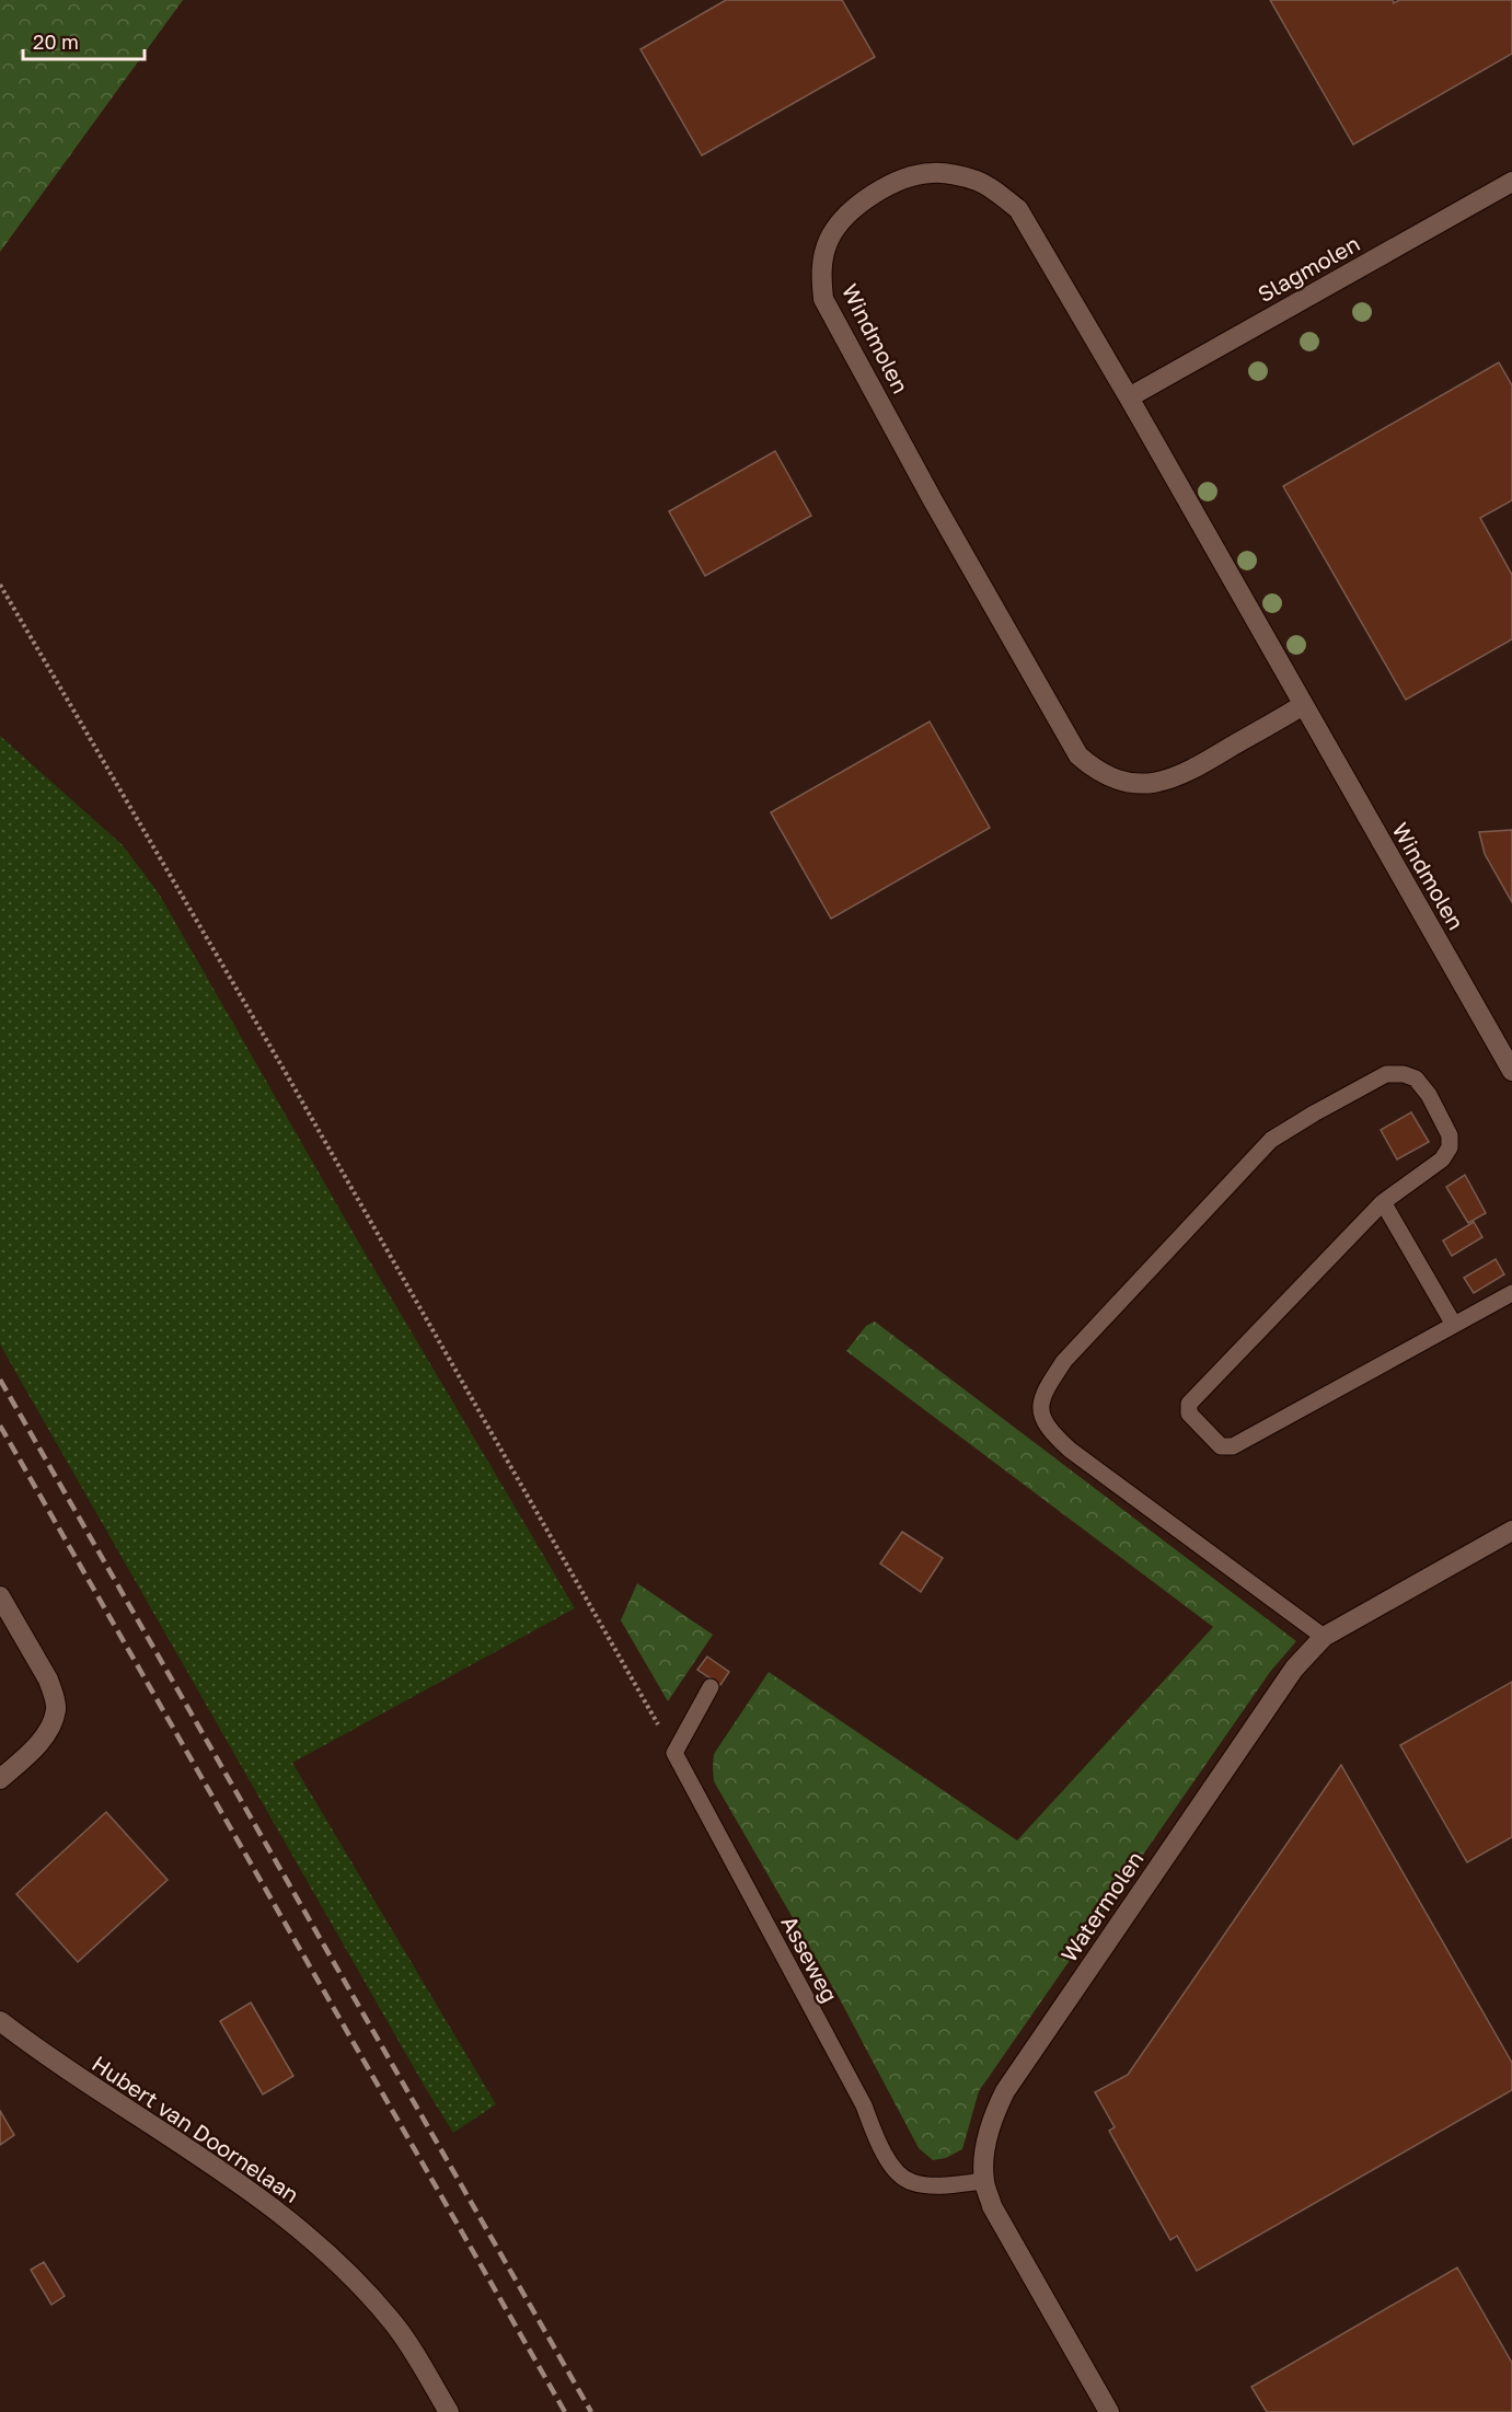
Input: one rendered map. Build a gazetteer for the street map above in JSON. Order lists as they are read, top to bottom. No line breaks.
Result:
{"streets":{"street":["Slagmolen","Windmolen","Watermolen","Hubert van Doornelaan"],"lane":["Asseweg"]},"crossings":[["Slagmolen","Windmolen"],["Watermolen","Asseweg"]],"scale_bar":"20 m"}
